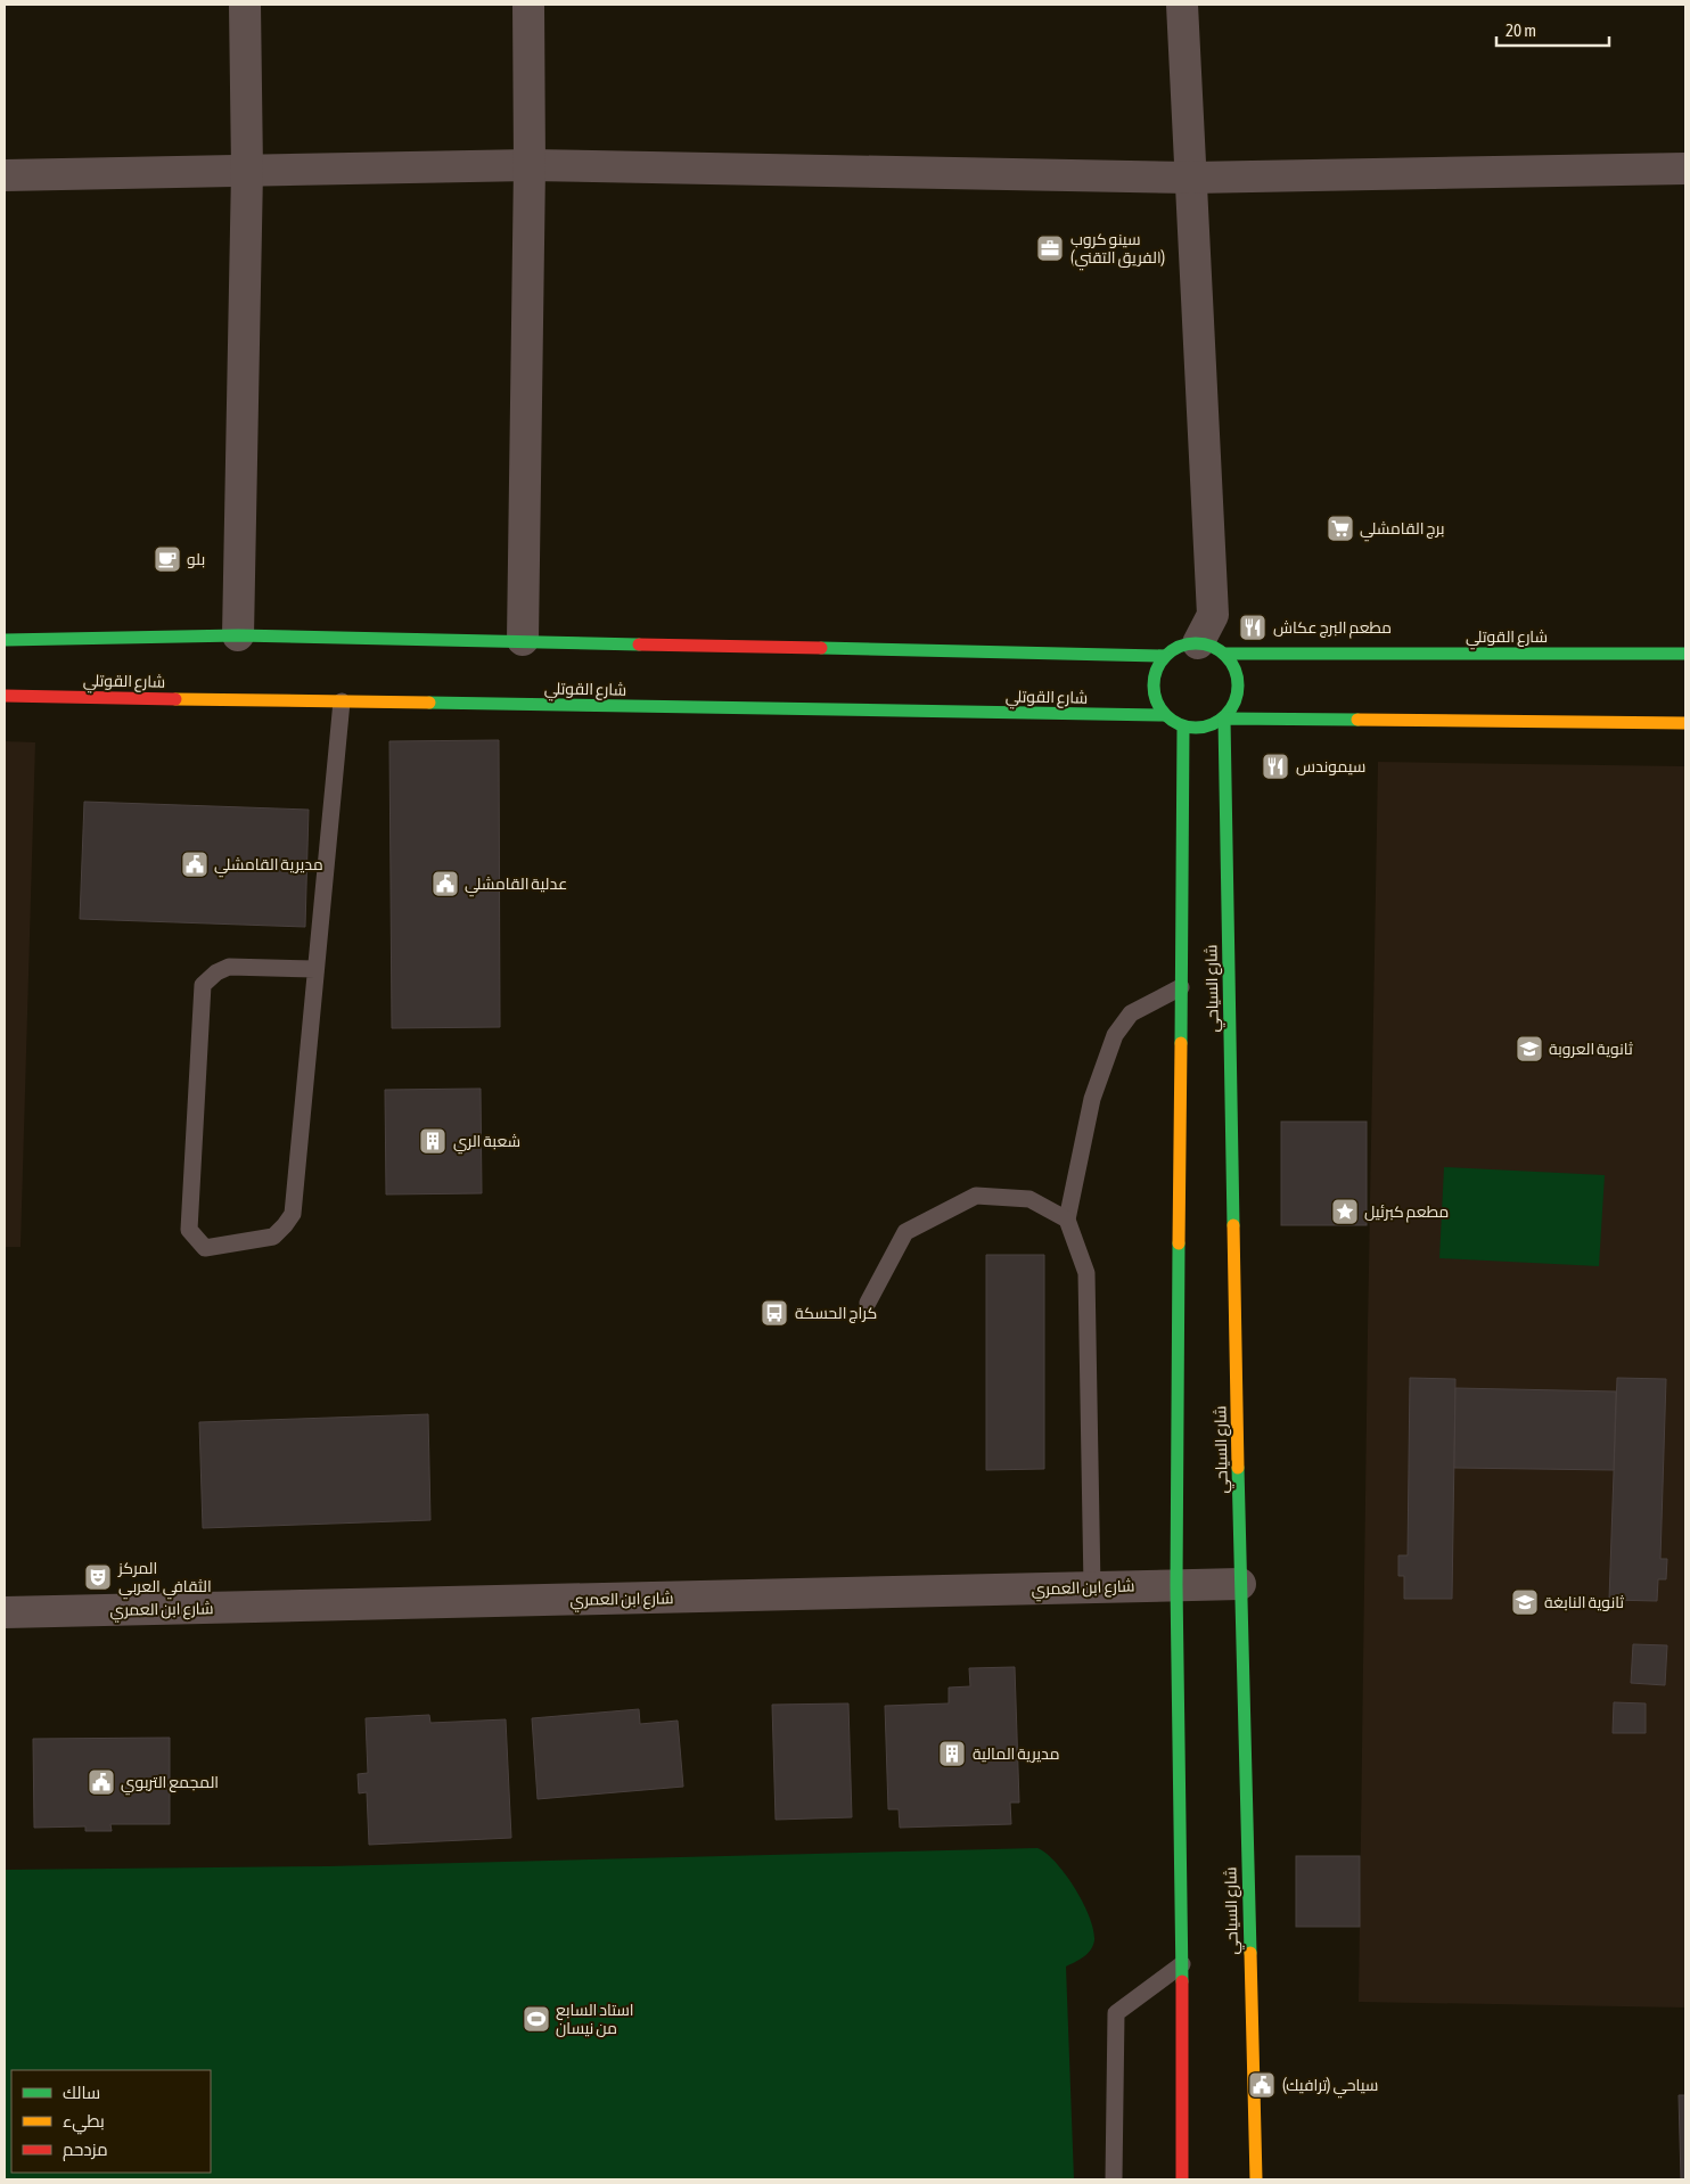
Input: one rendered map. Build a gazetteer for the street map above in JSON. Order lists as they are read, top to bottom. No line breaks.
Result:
{"streets":{"street":["شارع القوتلي","شارع السياحي","شارع ابن العمري"]},"crossings":[["شارع القوتلي","شارع السياحي"],["شارع السياحي","شارع ابن العمري"]],"places":{"office":["سينو كروب (الفريق التقني)"],"supermarket":["برج القامشلي"],"cafe":["بلو"],"restaurant":["مطعم البرج عكاش","سيموندس"],"public building":["مديرية القامشلي","عدلية القامشلي","المجمع التربوي","سياحي (ترافيك)"],"school or university":["ثانوية العروبة","ثانوية النابغة"],"building":["شعبة الري","مديرية المالية"],"place":["مطعم كبرئيل"],"bus stop":["كراج الحسكة"],"theatre":["المركز الثقافي العربي"],"sports":["استاد السابع من نيسان"]},"legend":["سالك","بطيء","مزدحم"],"scale_bar":"20 m"}
